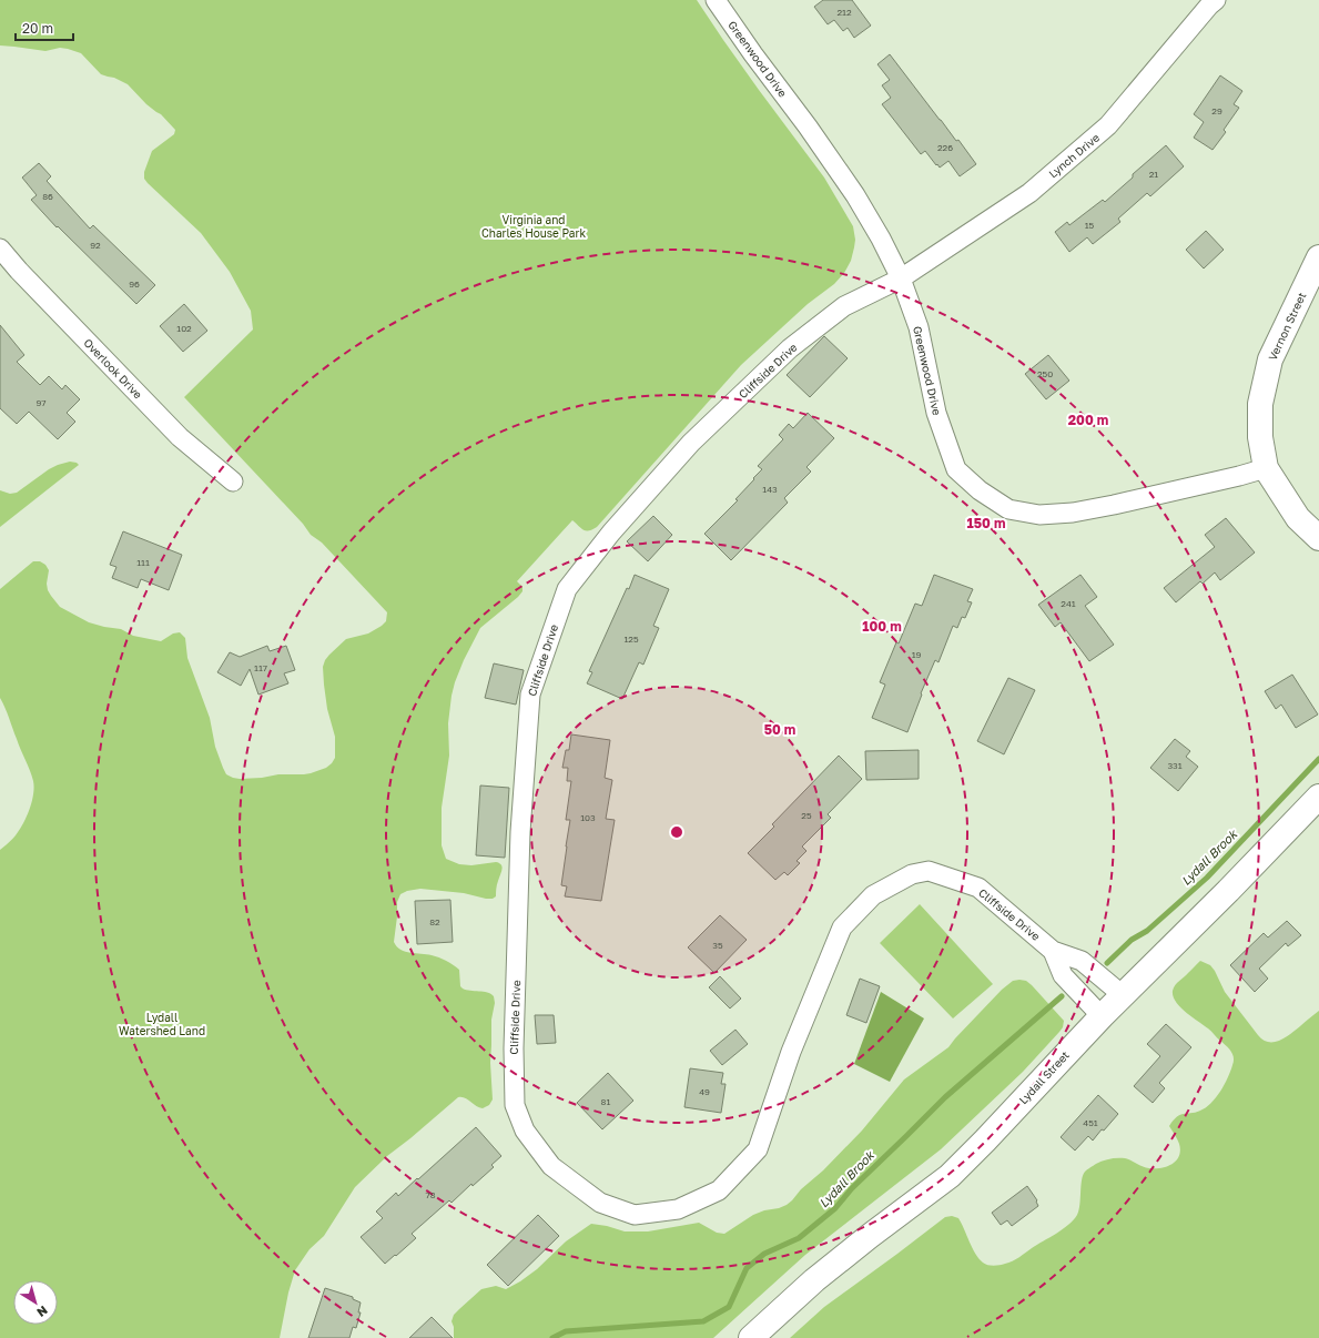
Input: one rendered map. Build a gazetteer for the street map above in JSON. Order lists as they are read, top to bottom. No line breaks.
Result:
{"streets":{"street":["Greenwood Drive","Lynch Drive","Vernon Street","Overlook Drive","Cliffside Drive","Lydall Street"]},"crossings":[["Greenwood Drive","Lynch Drive"],["Greenwood Drive","Vernon Street"],["Greenwood Drive","Cliffside Drive"],["Lynch Drive","Cliffside Drive"],["Cliffside Drive","Lydall Street"]],"water":["Lydall Brook"],"parks":["Virginia and Charles House Park","Lydall Watershed Land"],"house_numbers":["212","29","226","21","86","15","92","96","102","250","97","143","111","241","125","19","117","331","25","103","82","35","49","81","451","78"],"scale_bar":"20 m","north":"bottom right","rings":["200 m","150 m","100 m","50 m"]}
